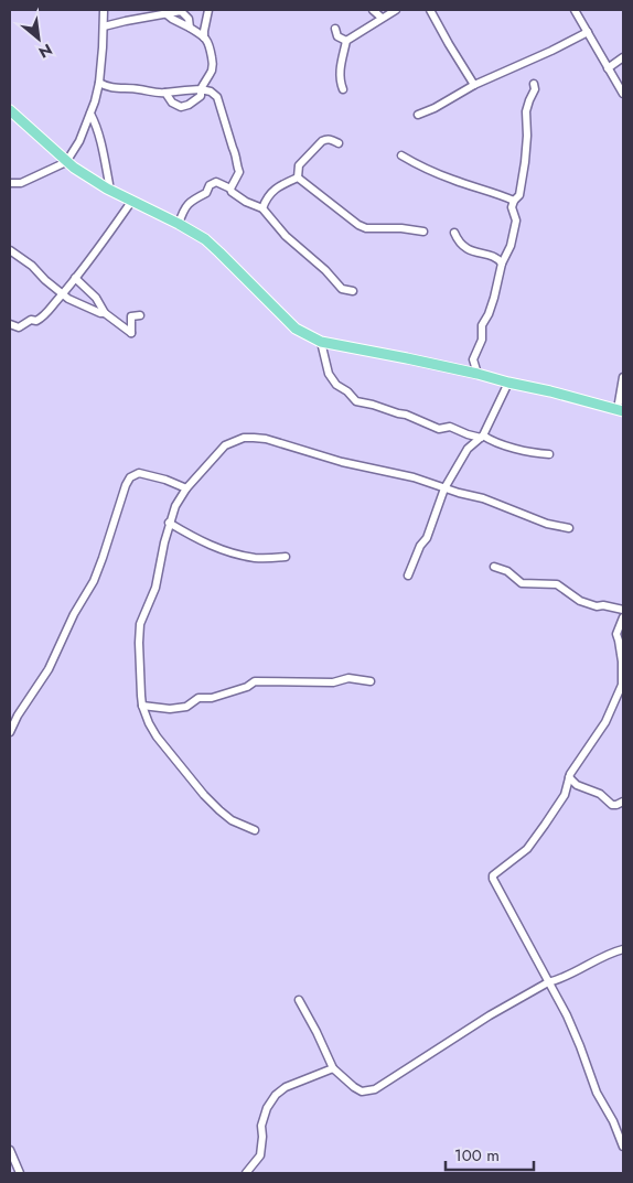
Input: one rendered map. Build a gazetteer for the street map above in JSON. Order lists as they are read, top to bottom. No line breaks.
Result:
{"scale_bar":"100 m","north":"bottom right"}
